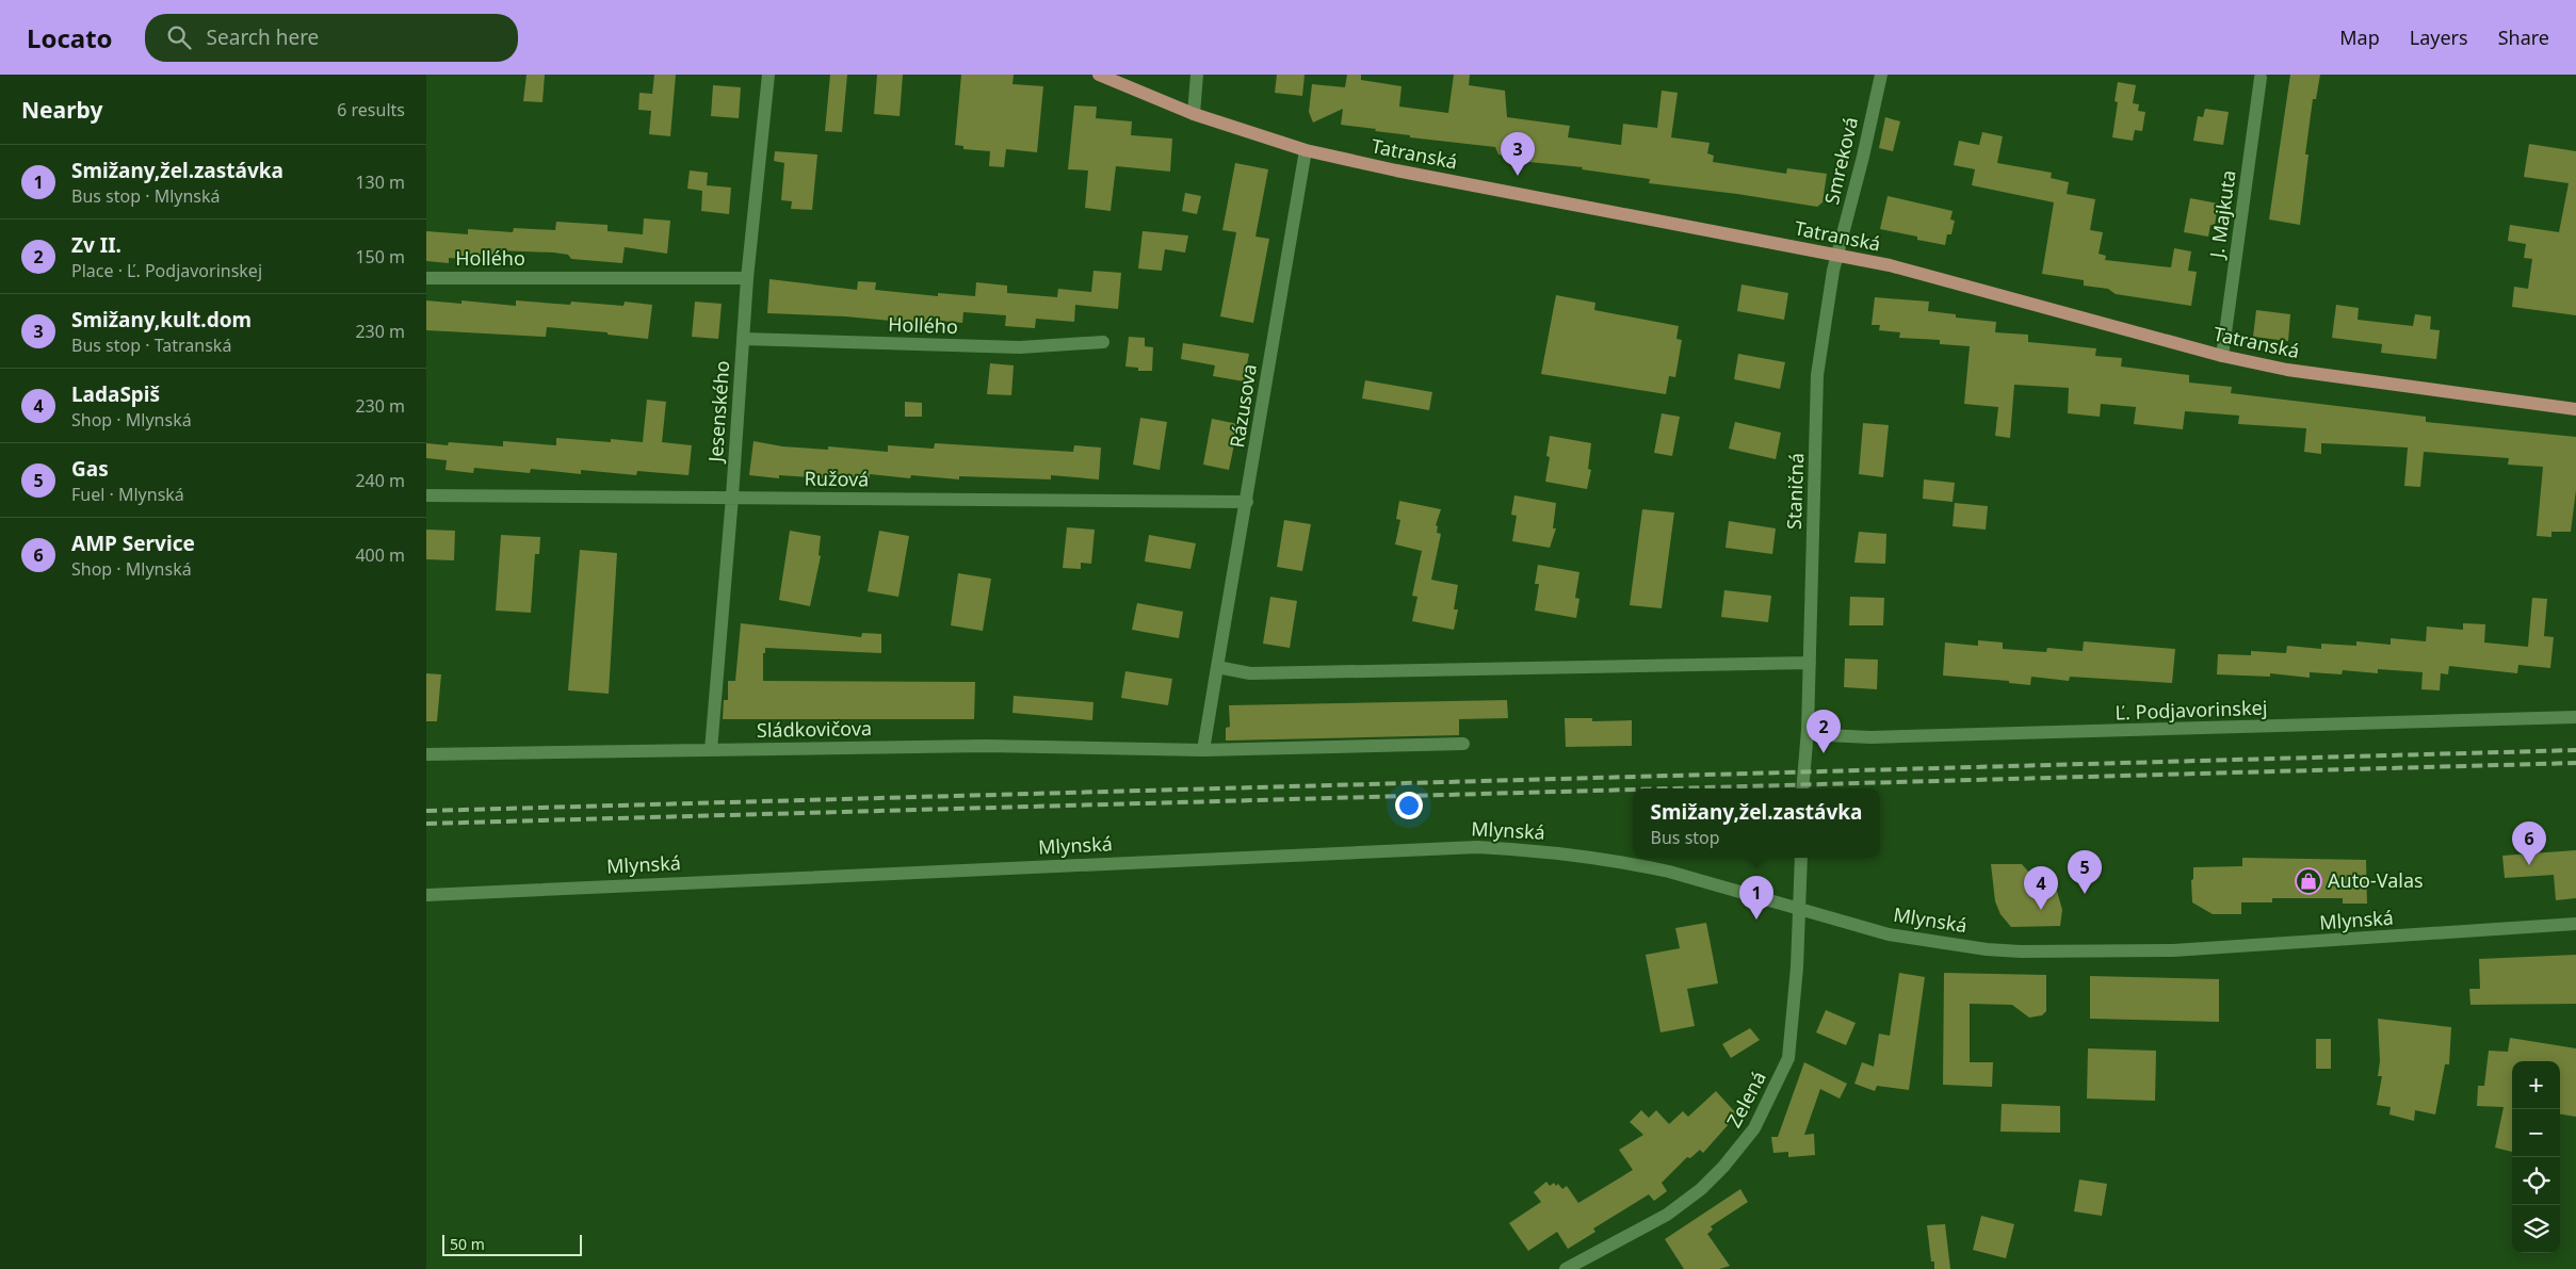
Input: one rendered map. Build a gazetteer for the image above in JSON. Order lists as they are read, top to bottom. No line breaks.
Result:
{"streets":{"main road":["Tatranská"],"street":["Smreková","J. Majkuta","Hollého","Rázusova","Jesenského","Ružová","Staničná","Ľ. Podjavorinskej","Sládkovičova","Mlynská","Zelená"]},"crossings":[["Tatranská","Smreková"],["Tatranská","J. Majkuta"],["Tatranská","Rázusova"],["Tatranská","Staničná"],["Smreková","Staničná"],["Hollého","Jesenského"],["Rázusova","Ružová"],["Rázusova","Sládkovičova"],["Jesenského","Ružová"],["Jesenského","Sládkovičova"],["Staničná","Ľ. Podjavorinskej"],["Mlynská","Zelená"]],"places":{"shop":["Auto-Valas"]},"scale_bar":"50 m","page":{"header":"Locato","search":"Search here","nav":["Map","Layers","Share"],"heading":["Nearby","6 results"],"pins":["3","2","6","5","4","1"],"list":[{"mark":"1","name":"Smižany,žel.zastávka","note":"Bus stop · Mlynská","value":"130 m"},{"mark":"2","name":"Zv II.","note":"Place · Ľ. Podjavorinskej","value":"150 m"},{"mark":"3","name":"Smižany,kult.dom","note":"Bus stop · Tatranská","value":"230 m"},{"mark":"4","name":"LadaSpiš","note":"Shop · Mlynská","value":"230 m"},{"mark":"5","name":"Gas","note":"Fuel · Mlynská","value":"240 m"},{"mark":"6","name":"AMP Service","note":"Shop · Mlynská","value":"400 m"}],"popup":["Smižany,žel.zastávka","Bus stop"],"map_buttons":["+","−"],"scale":"50 m"}}
